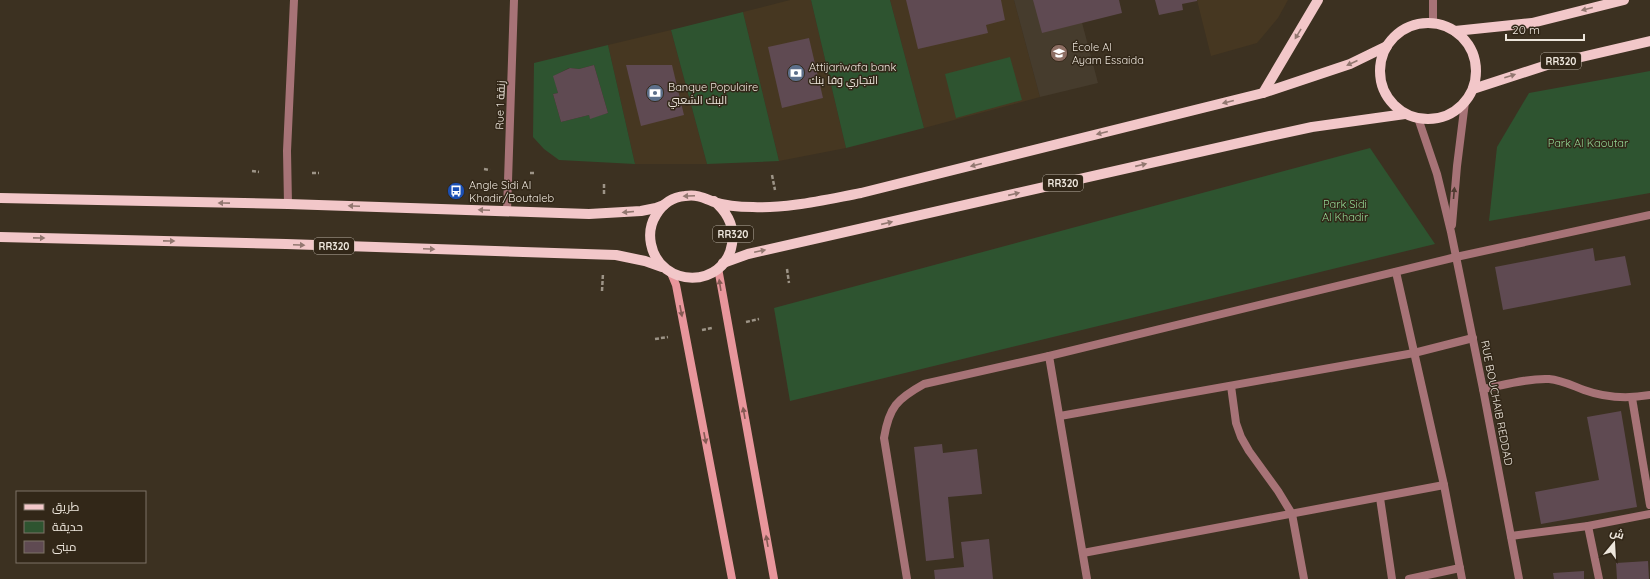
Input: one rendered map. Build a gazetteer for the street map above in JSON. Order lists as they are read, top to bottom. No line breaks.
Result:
{"streets":{"main road":["RR320"],"street":["Rue 1 زنقة","RUE BOUCHAIB REDDAD"]},"crossings":[["RR320","Rue 1 زنقة"],["RR320","RUE BOUCHAIB REDDAD"]],"parks":["Park Al Kaoutar","Park Sidi Al Khadir"],"places":{"school or university":["École Al Ayam Essaida"],"bank":["Attijariwafa bank التجاري وفا بنك","Banque Populaire البنك الشعبي"],"bus stop":["Angle Sidi Al Khadir/Boutaleb"]},"legend":["طريق","حديقة","مبنى"],"scale_bar":"20 m","north":"top"}
